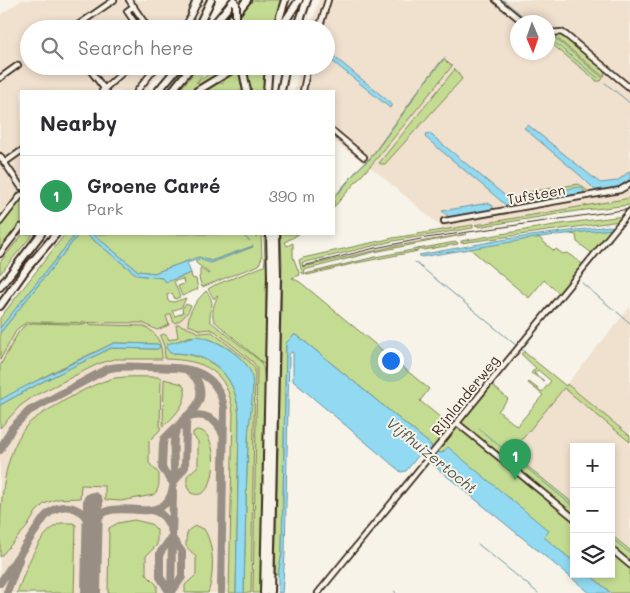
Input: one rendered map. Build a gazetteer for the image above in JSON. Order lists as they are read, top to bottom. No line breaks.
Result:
{"streets":{"street":["Tufsteen","Rijnlanderweg"]},"water":["Vijfhuizertocht"],"north":"bottom","page":{"search":"Search here","heading":"Nearby","list":[{"mark":"1","name":"Groene Carré","note":"Park","value":"390 m"}],"pins":"1","map_buttons":["+","−"]}}
